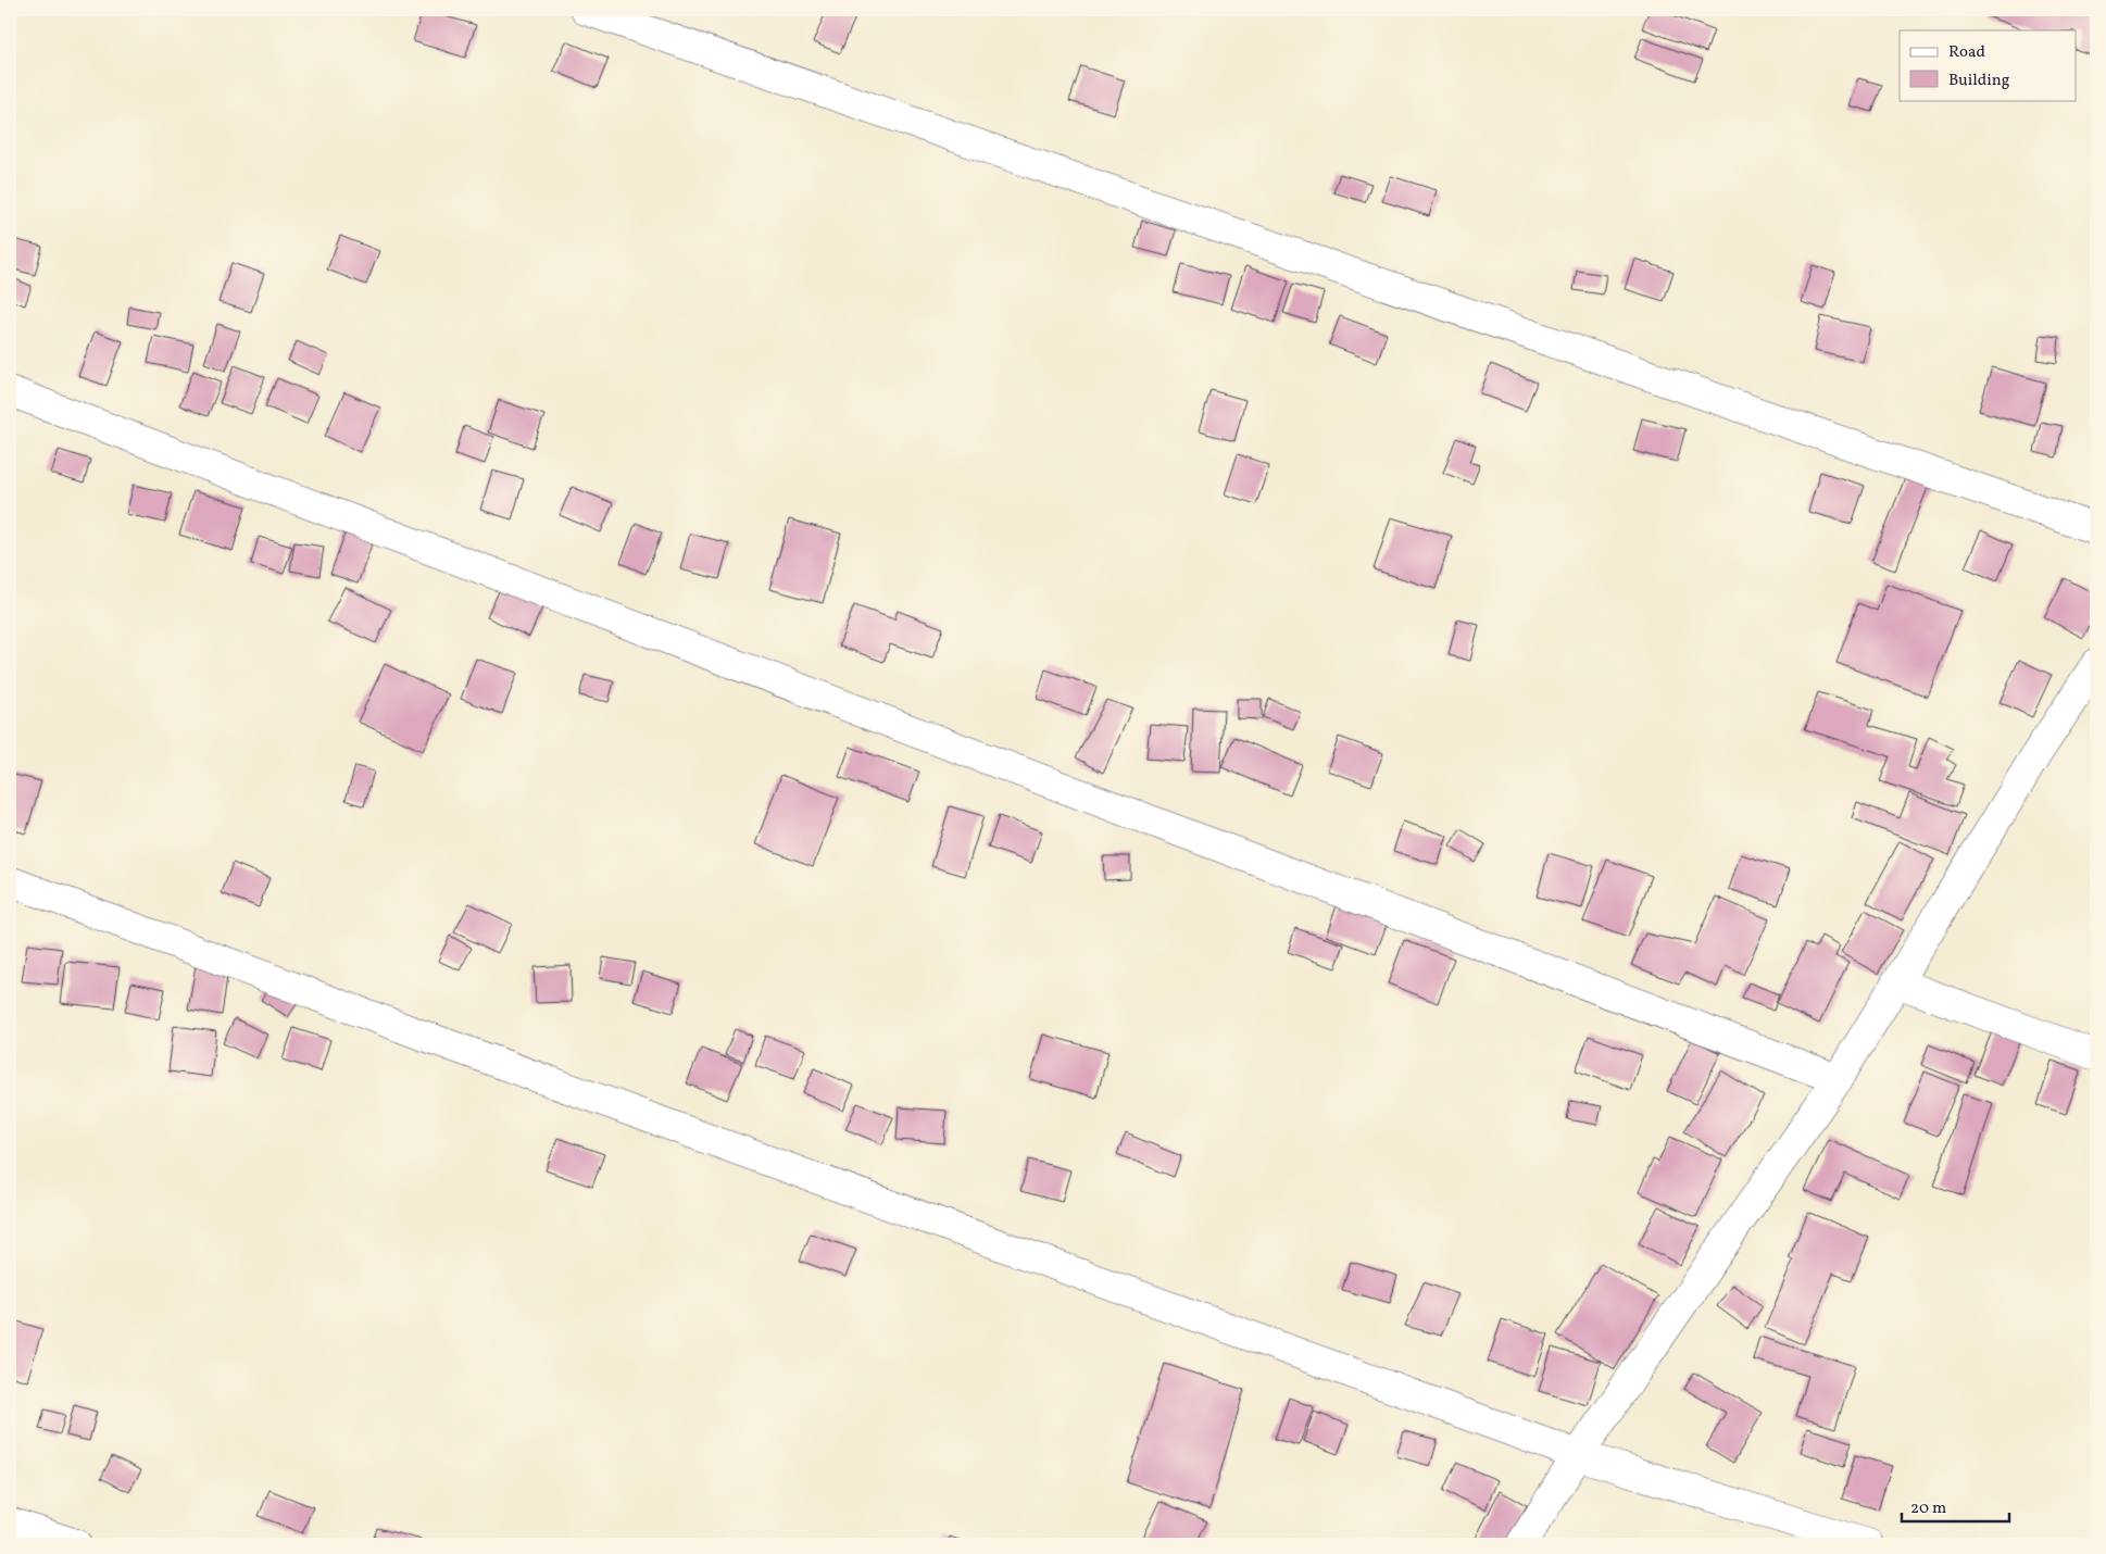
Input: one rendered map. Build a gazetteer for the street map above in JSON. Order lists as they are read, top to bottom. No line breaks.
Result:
{"legend":["Road","Building"],"scale_bar":"20 m"}
